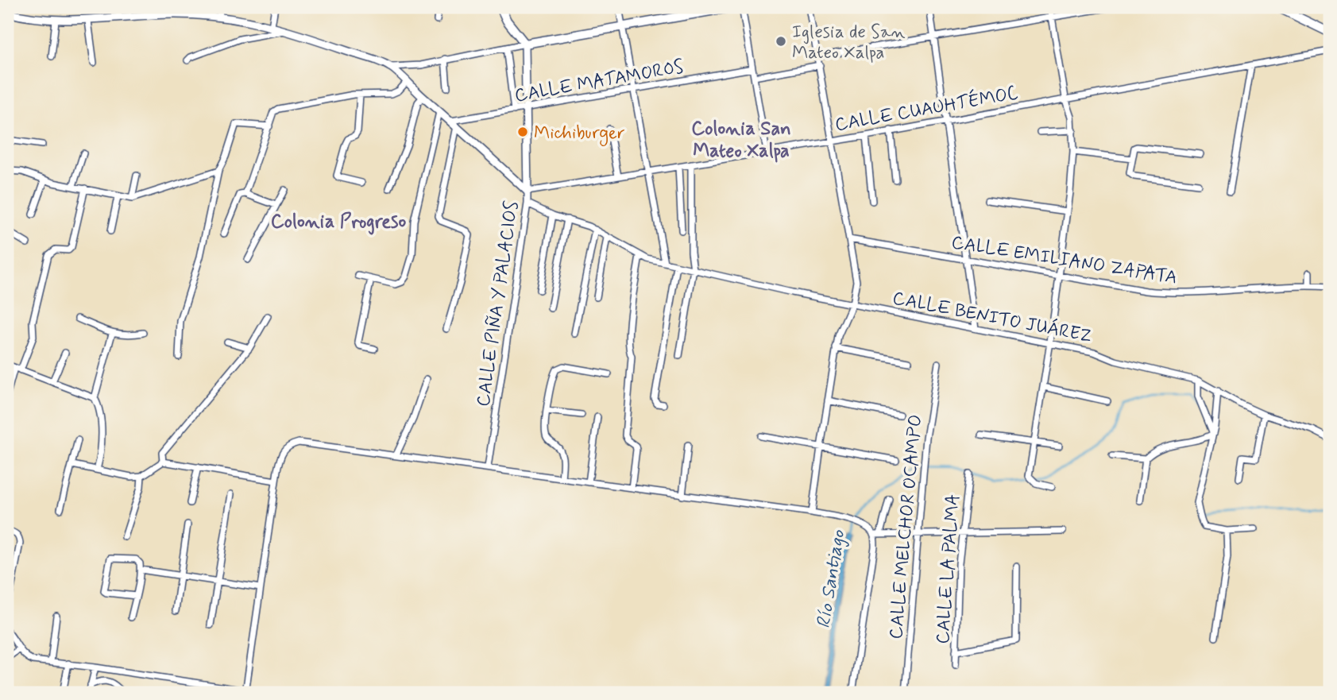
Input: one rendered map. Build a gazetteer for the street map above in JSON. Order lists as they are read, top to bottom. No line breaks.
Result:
{"streets":{"street":["CALLE MATAMOROS","CALLE CUAUHTÉMOC","CALLE EMILIANO ZAPATA","CALLE PIÑA Y PALACIOS","CALLE BENITO JUÁREZ","CALLE MELCHOR OCAMPO","CALLE LA PALMA"]},"crossings":[["CALLE MATAMOROS","CALLE PIÑA Y PALACIOS"],["CALLE CUAUHTÉMOC","CALLE PIÑA Y PALACIOS"],["CALLE PIÑA Y PALACIOS","CALLE BENITO JUÁREZ"]],"districts":["Colonia San Mateo Xalpa","Colonia Progreso"],"water":["Río Santiago"],"places":["Iglesia de San Mateo Xalpa","Michiburger"]}
